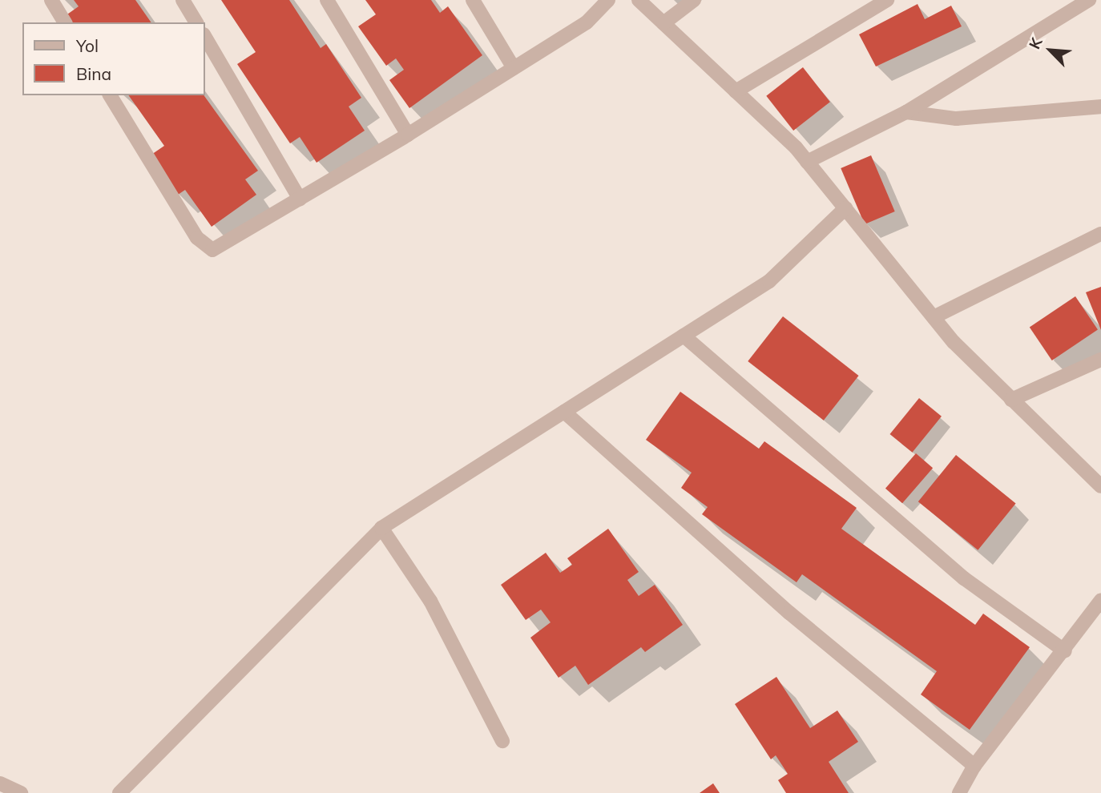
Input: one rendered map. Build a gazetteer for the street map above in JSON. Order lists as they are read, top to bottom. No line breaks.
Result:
{"legend":["Yol","Bina"],"north":"top left"}
